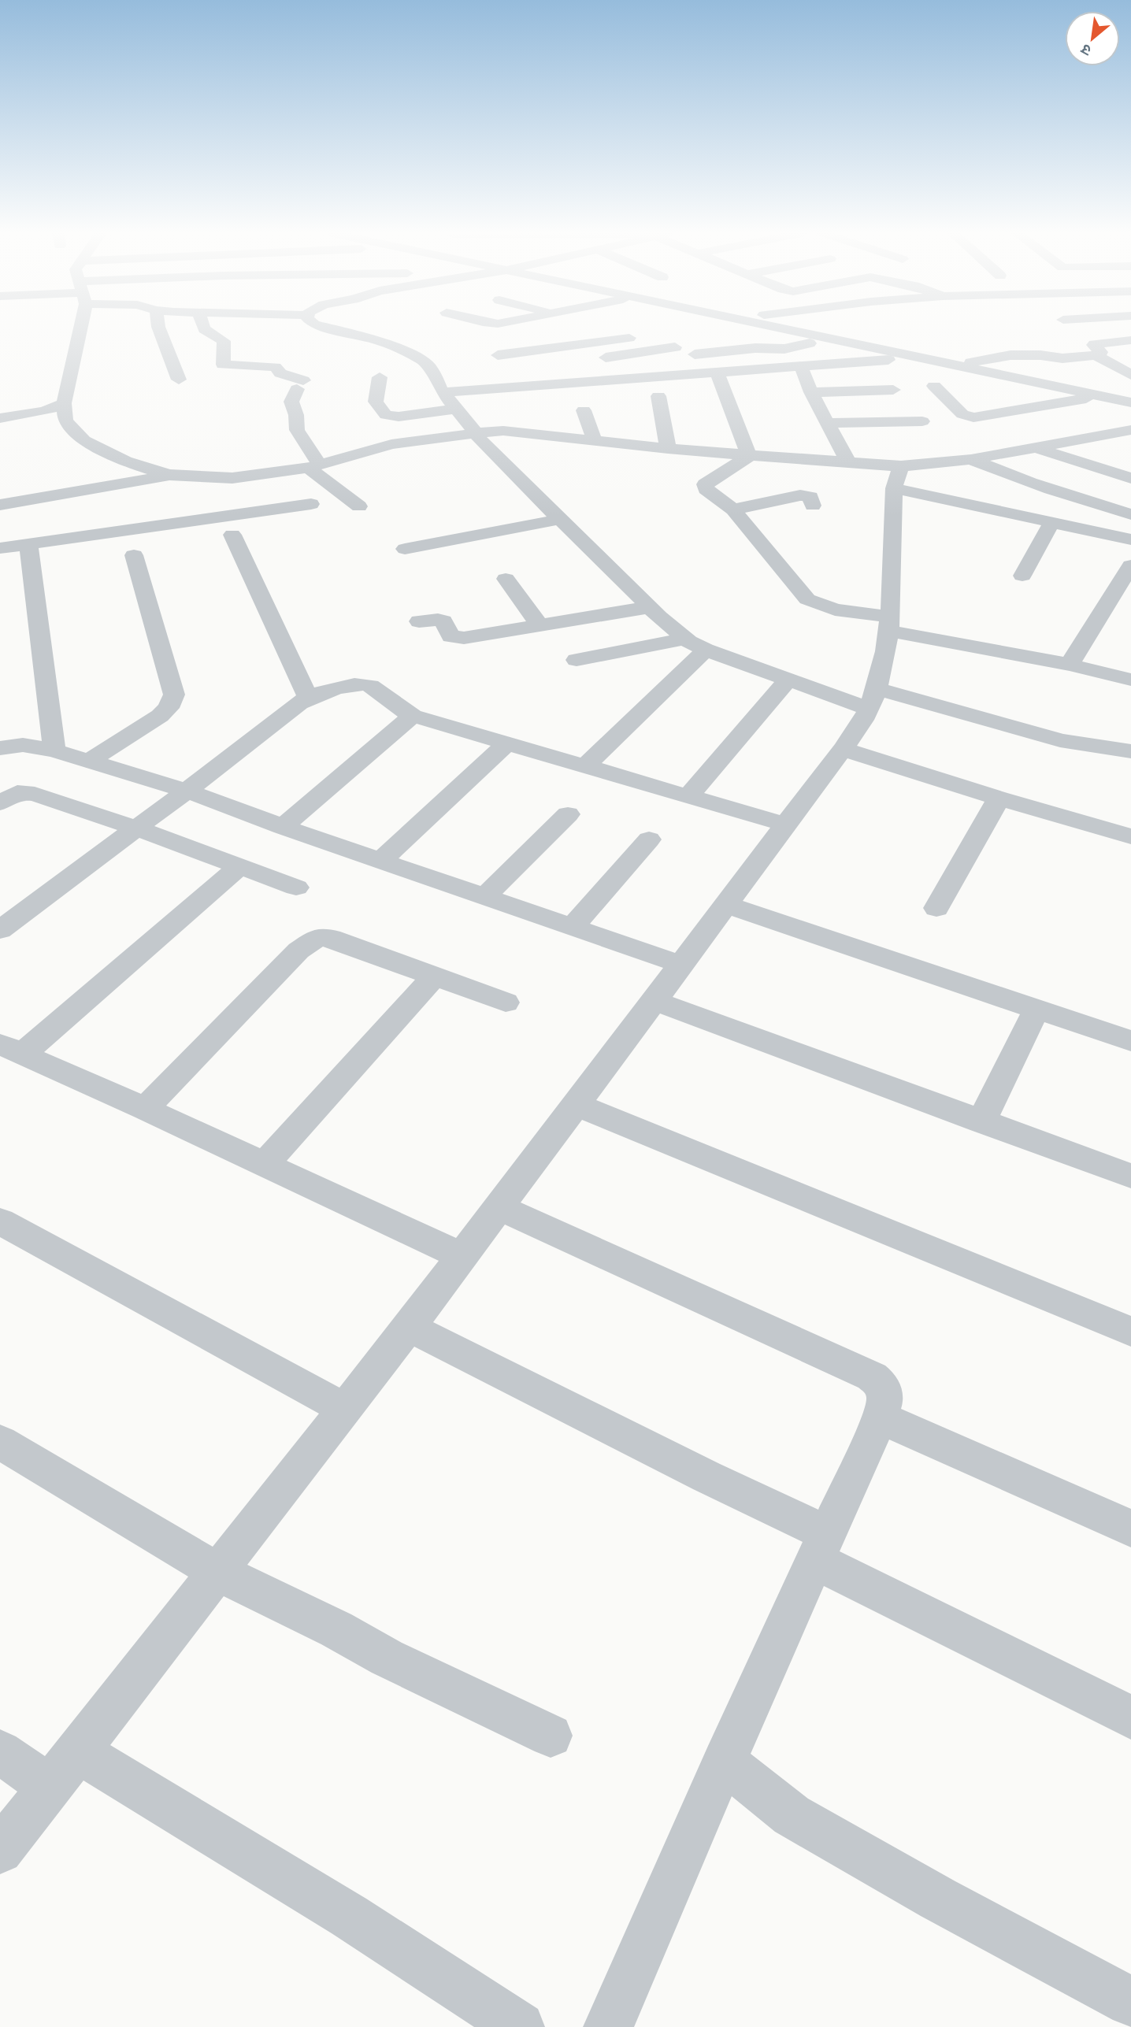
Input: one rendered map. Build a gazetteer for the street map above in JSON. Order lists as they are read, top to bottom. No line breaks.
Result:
{"north":"bottom left"}
